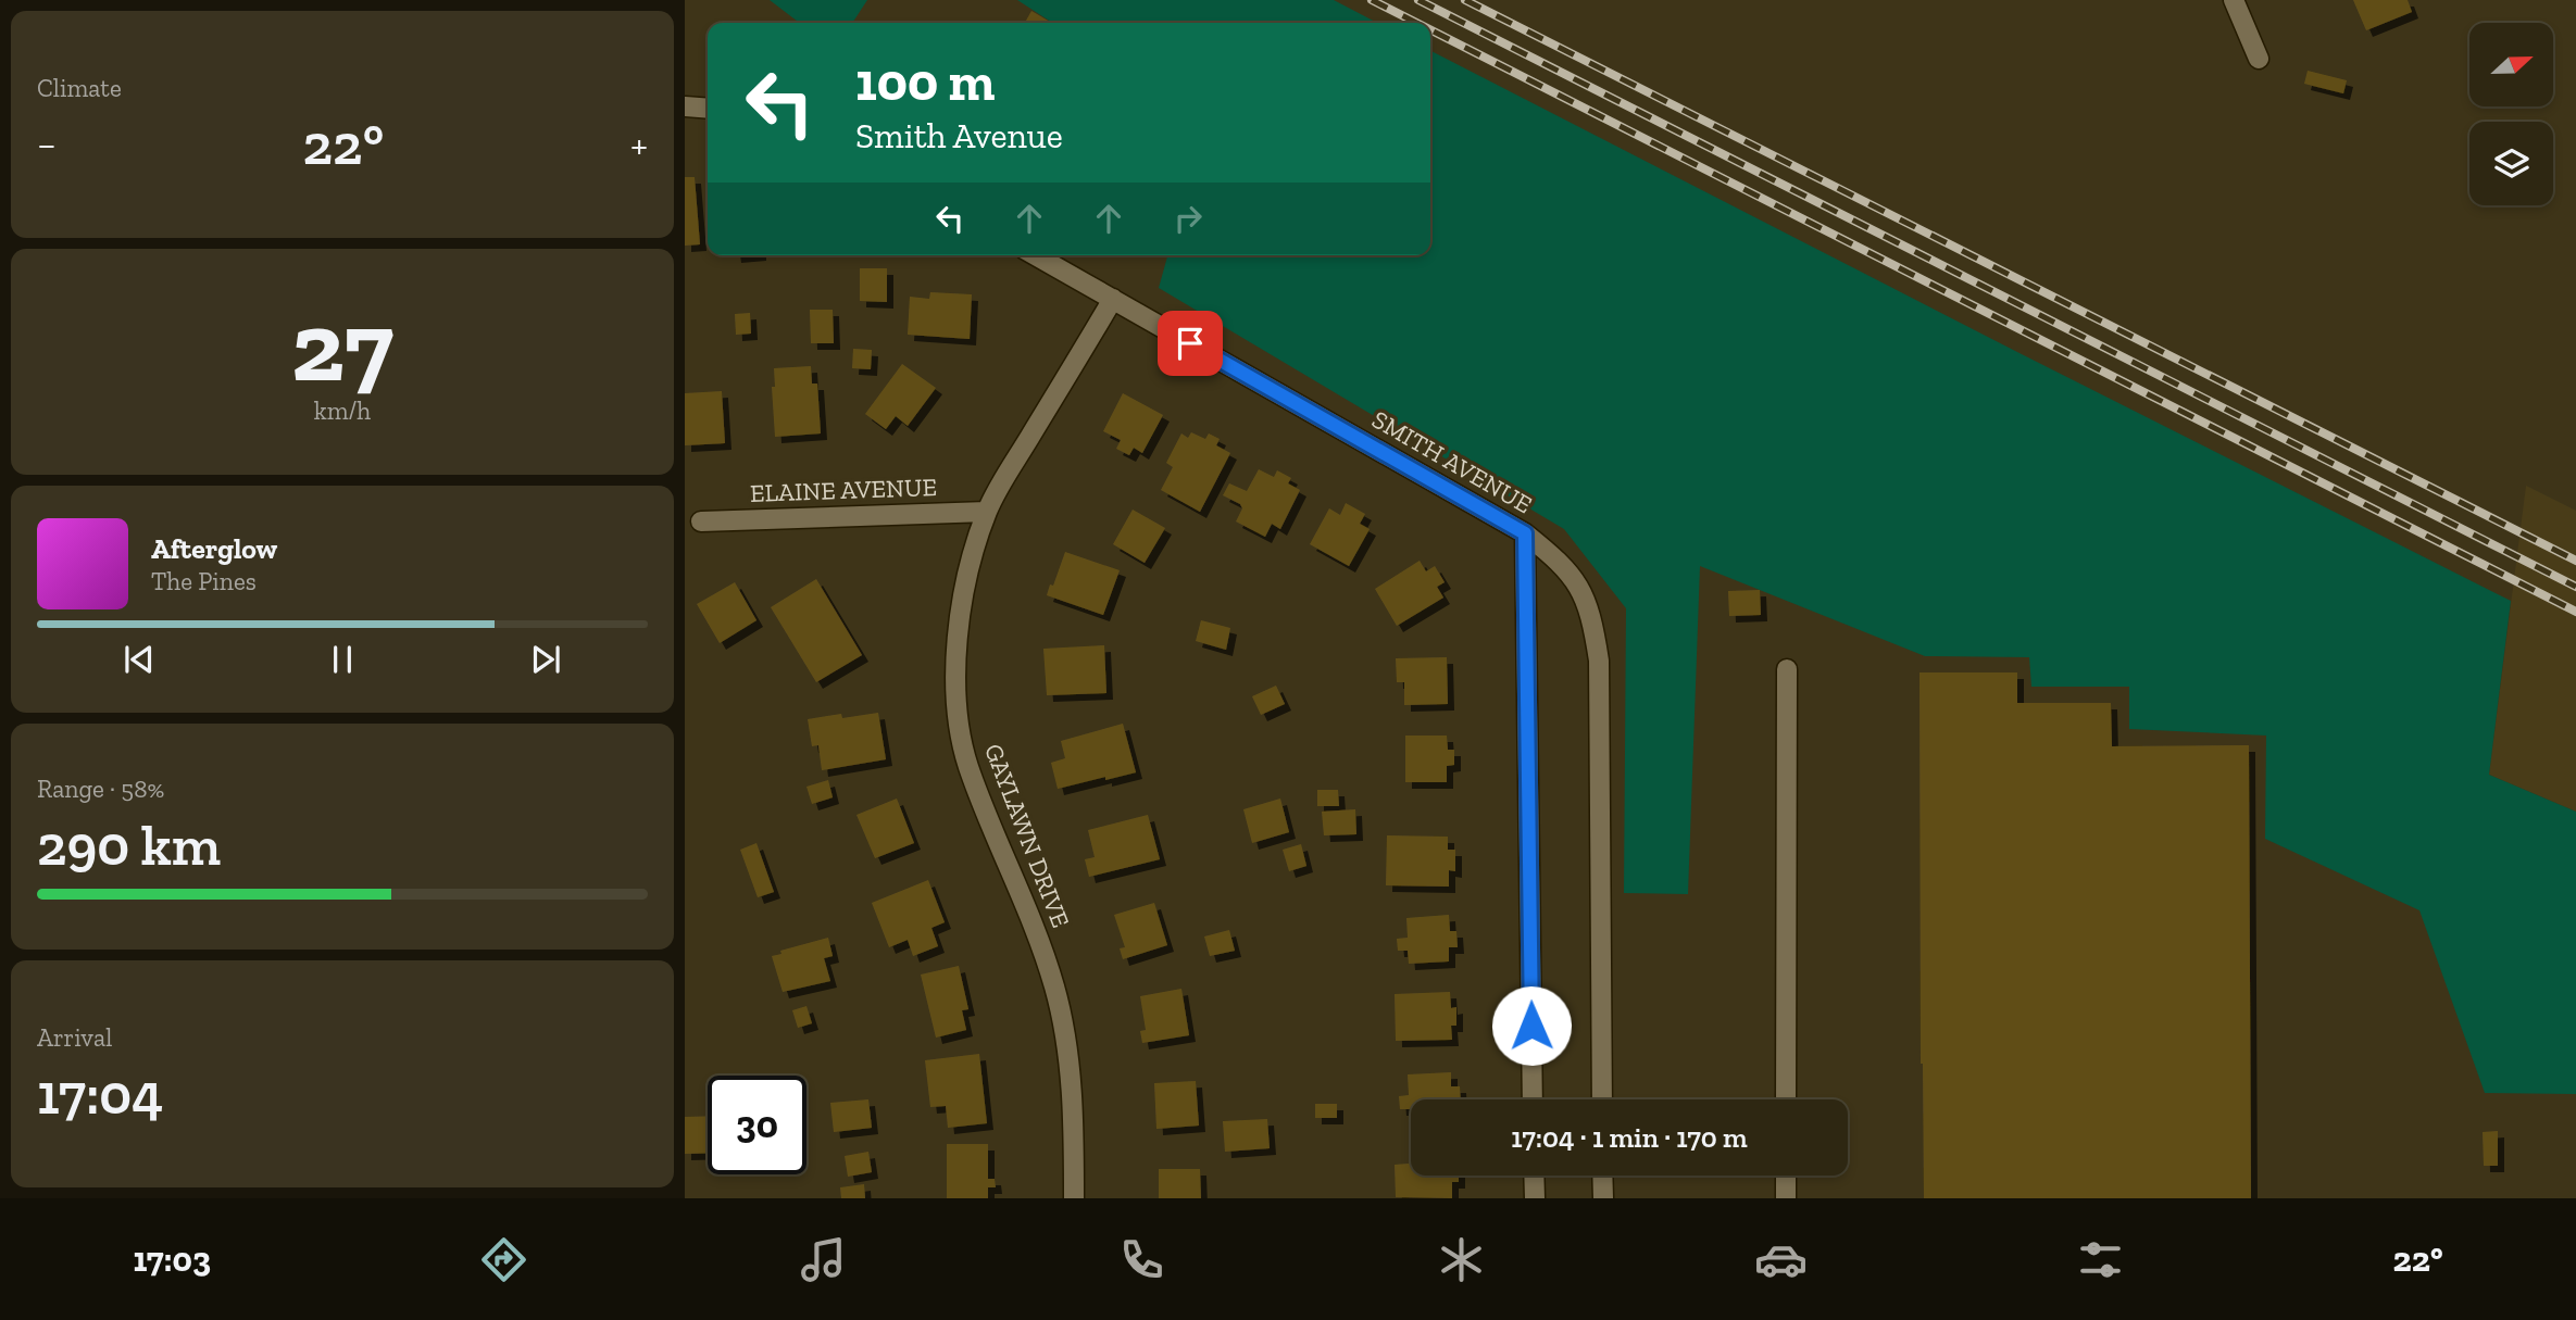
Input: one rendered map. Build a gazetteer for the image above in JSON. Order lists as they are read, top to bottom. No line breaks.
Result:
{"streets":{"street":["SMITH AVENUE","ELAINE AVENUE","GAYLAWN DRIVE"]},"crossings":[["SMITH AVENUE","GAYLAWN DRIVE"],["ELAINE AVENUE","GAYLAWN DRIVE"]],"north":"right","page":{"tile":["Climate",["27","km/h"],["Range · 58%","290 km"],["Arrival","17:04"]],"turn":["100 m","Smith Avenue"],"heat":["−","22°","+"],"song":["Afterglow","The Pines"],"limit":"30","trip":"17:04 · 1 min · 170 m","tabs":["17:03","22°"]}}
